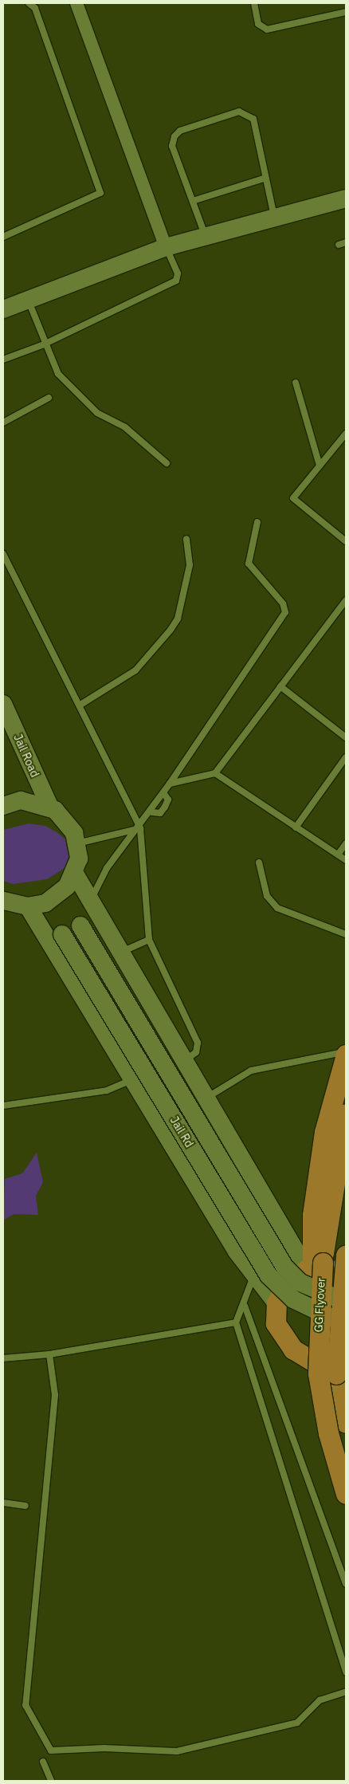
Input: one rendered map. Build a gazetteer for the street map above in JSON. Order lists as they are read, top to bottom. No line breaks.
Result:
{"streets":{"main road":["Jail Road","Jail Rd","GG Flyover"]},"crossings":[["Jail Rd","GG Flyover"]]}
